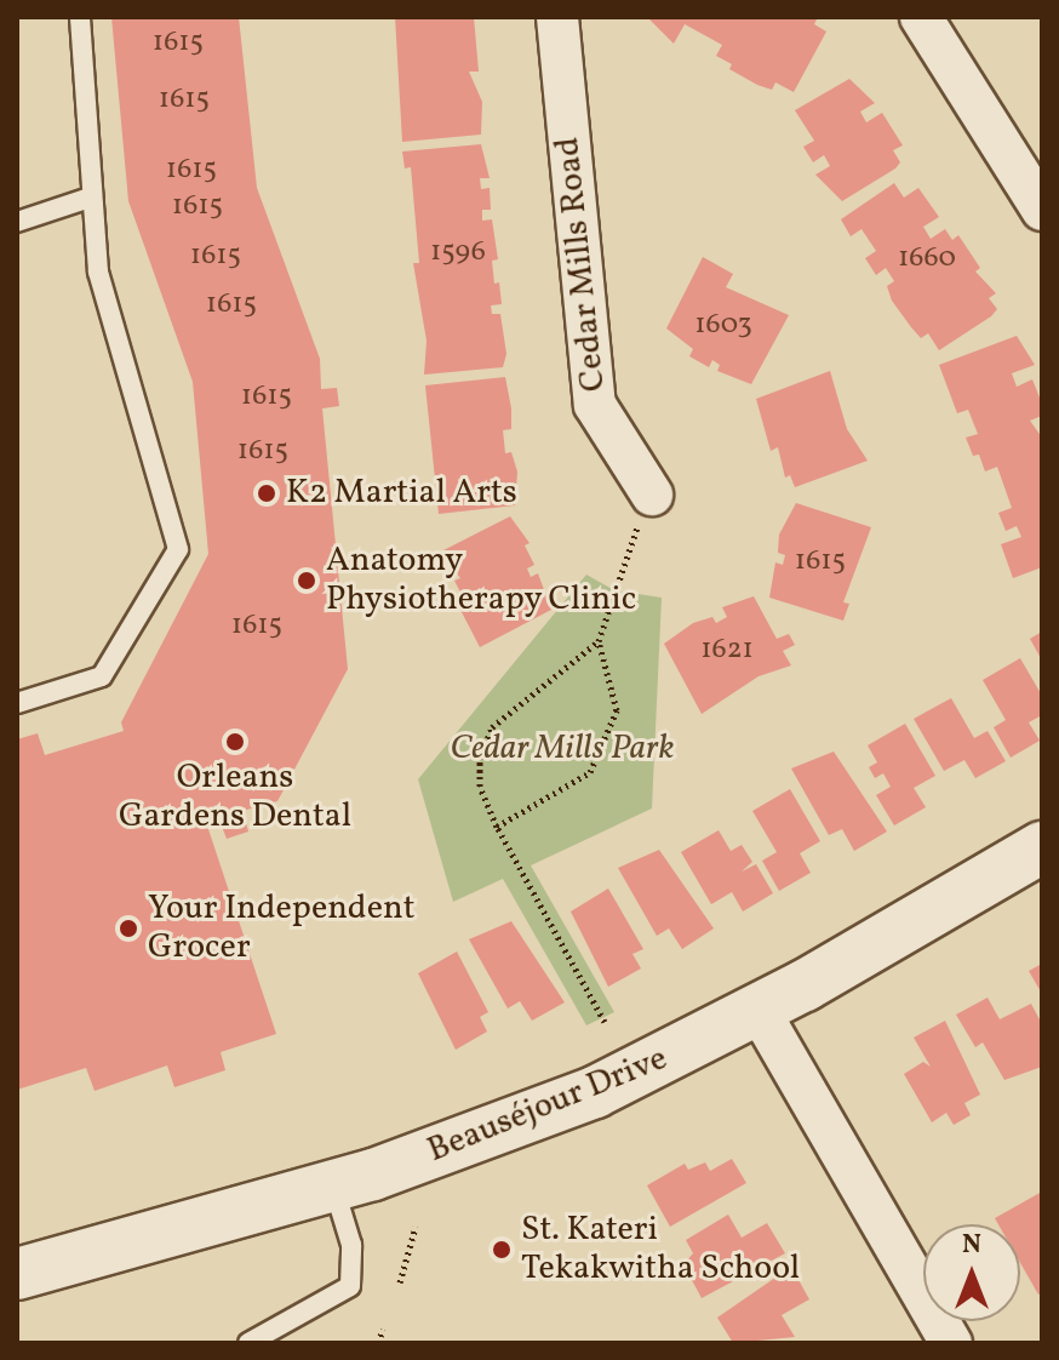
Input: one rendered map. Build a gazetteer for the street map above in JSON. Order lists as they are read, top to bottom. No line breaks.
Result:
{"streets":{"street":["Cedar Mills Road","Beauséjour Drive"]},"parks":["Cedar Mills Park"],"places":["K2 Martial Arts","Anatomy Physiotherapy Clinic","Orleans Gardens Dental","Your Independent Grocer","St. Kateri Tekakwitha School"],"house_numbers":["1615","1615","1615","1615","1596","1615","1660","1615","1603","1615","1615","1615","1615","1621"],"north":"top"}
